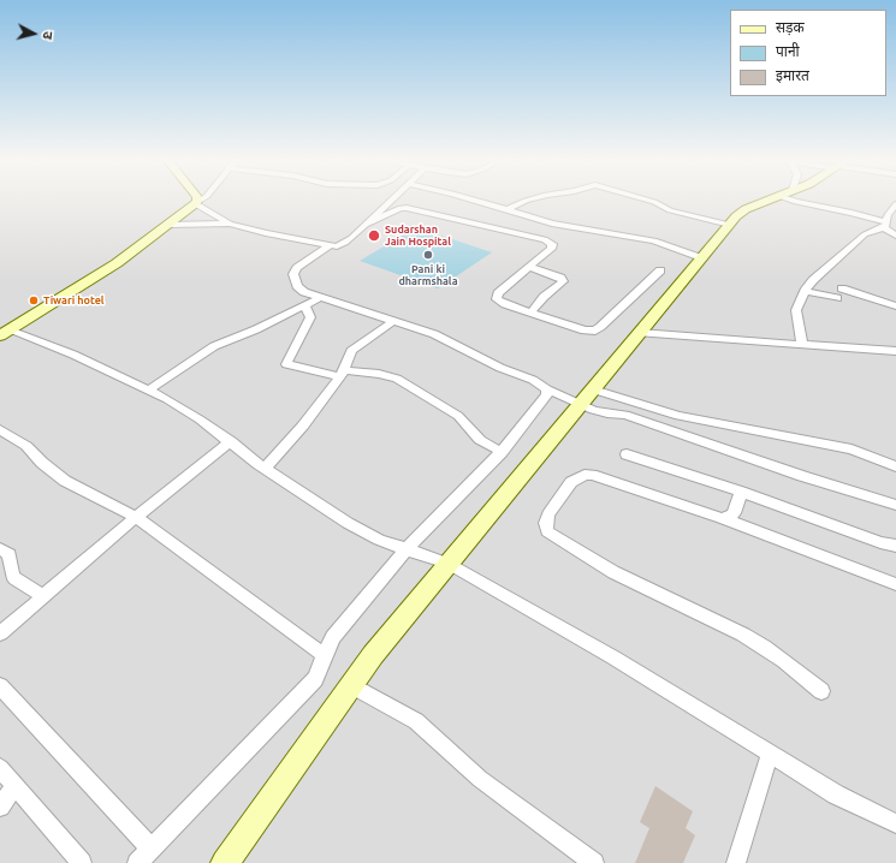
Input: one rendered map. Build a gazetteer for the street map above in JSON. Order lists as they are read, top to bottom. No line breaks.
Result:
{"places":["Sudarshan Jain Hospital","Pani ki dharmshala","Tiwari hotel"],"legend":["सड़क","पानी","इमारत"],"north":"right"}
